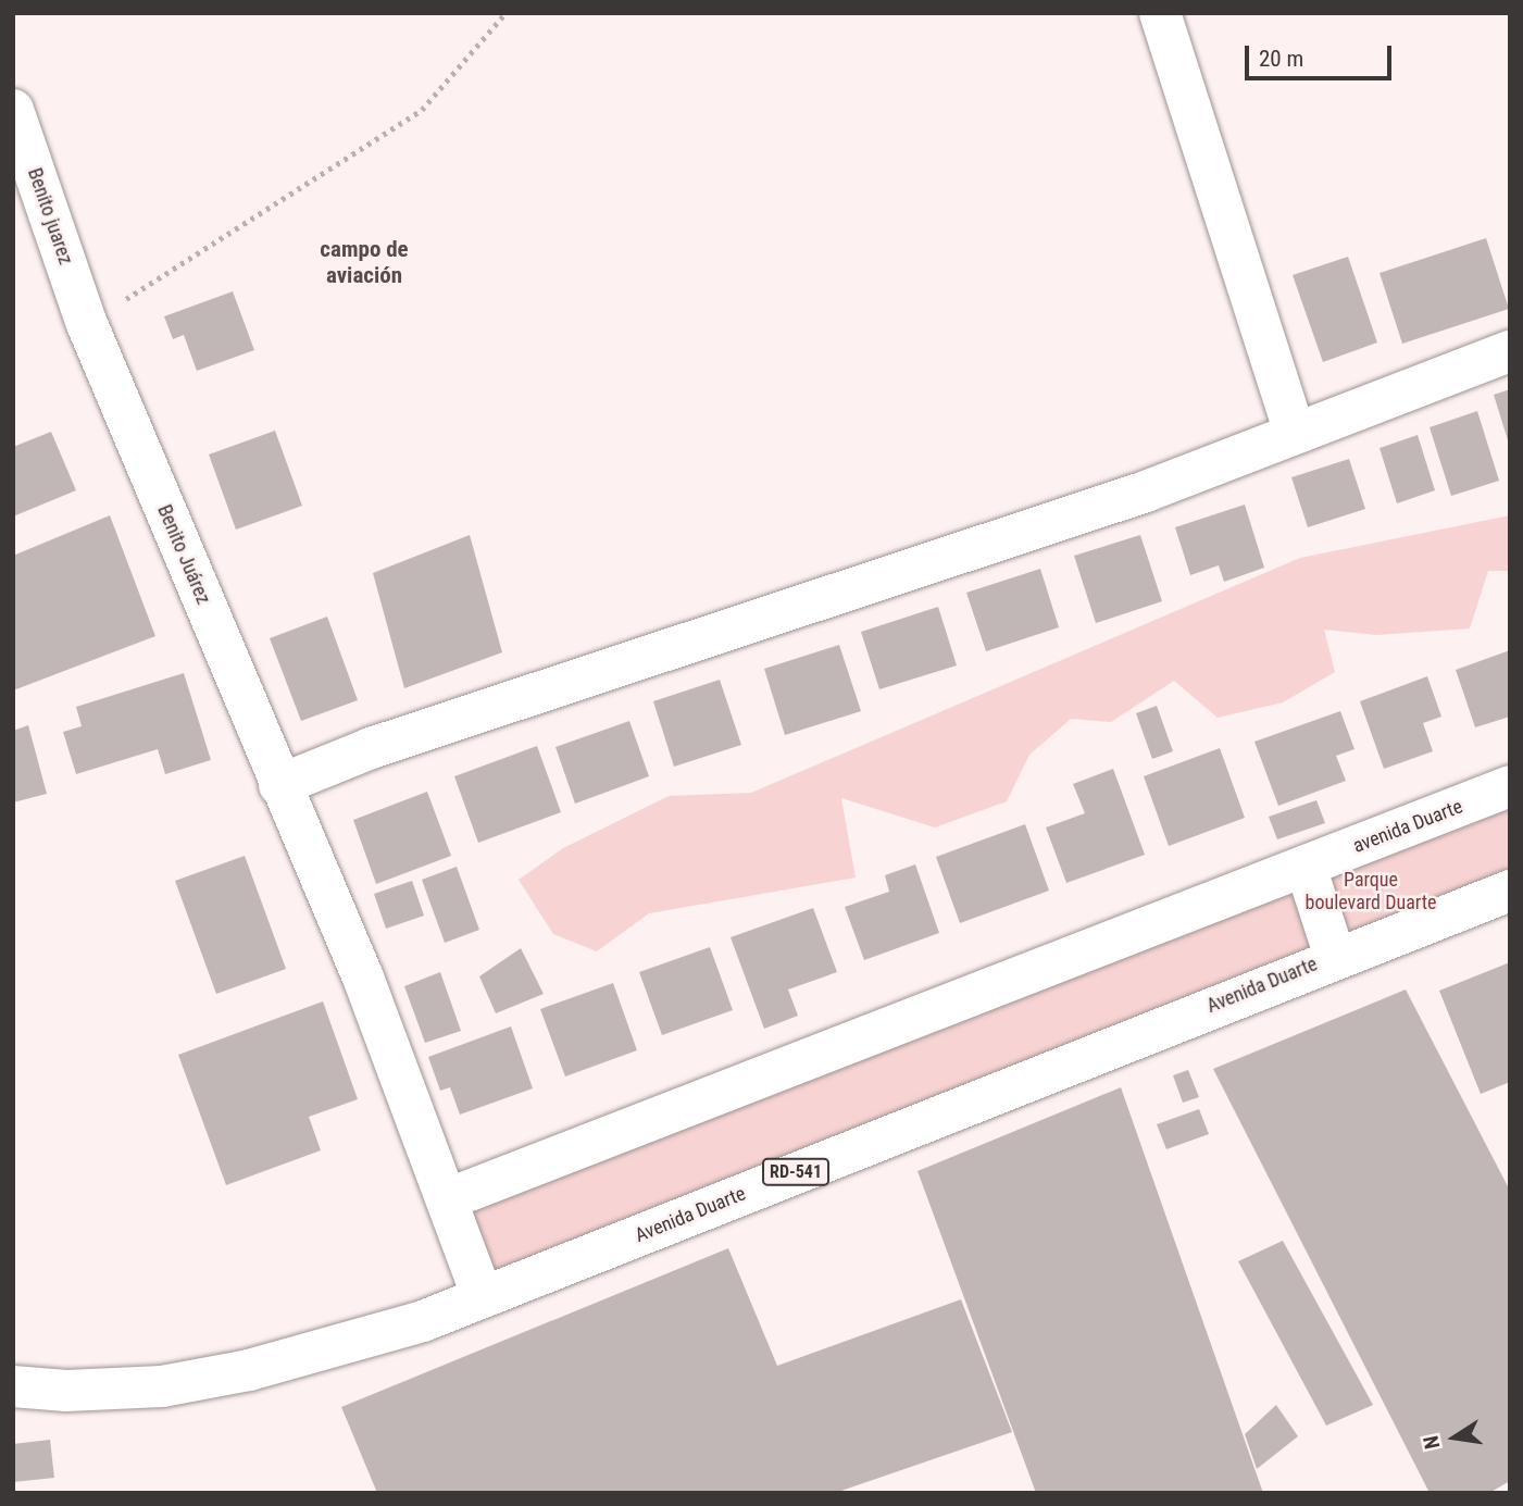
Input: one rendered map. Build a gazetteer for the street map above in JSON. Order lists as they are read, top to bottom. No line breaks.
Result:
{"streets":{"main road":["Benito juarez","Benito Juárez","avenida Duarte","Avenida Duarte","RD-541"]},"crossings":[["Benito juarez","Benito Juárez"],["Benito Juárez","avenida Duarte"],["Benito Juárez","Avenida Duarte"]],"districts":["campo de aviación"],"parks":["Parque boulevard Duarte"],"scale_bar":"20 m","north":"left"}
